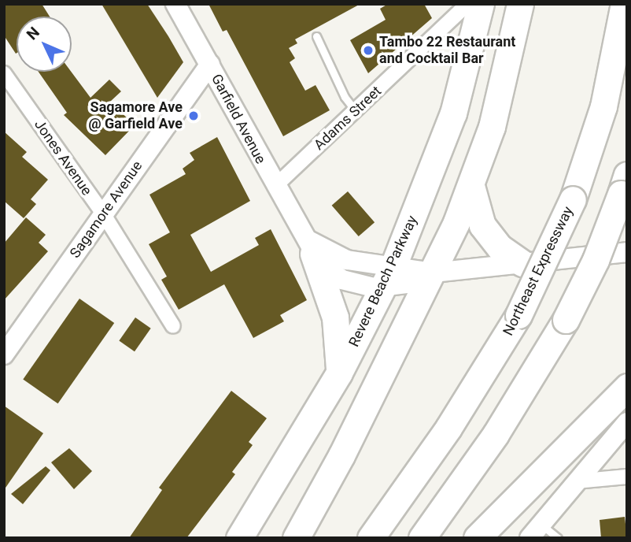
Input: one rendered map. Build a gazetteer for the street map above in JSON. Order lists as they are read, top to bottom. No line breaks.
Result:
{"streets":{"highway":["Northeast Expressway","Revere Beach Parkway"],"street":["Adams Street","Garfield Avenue","Jones Avenue","Sagamore Avenue"]},"crossings":[["Adams Street","Garfield Avenue"],["Garfield Avenue","Sagamore Avenue"],["Garfield Avenue","Revere Beach Parkway"],["Jones Avenue","Sagamore Avenue"]],"places":["Tambo 22 Restaurant and Cocktail Bar","Sagamore Ave @ Garfield Ave"],"north":"top left"}
